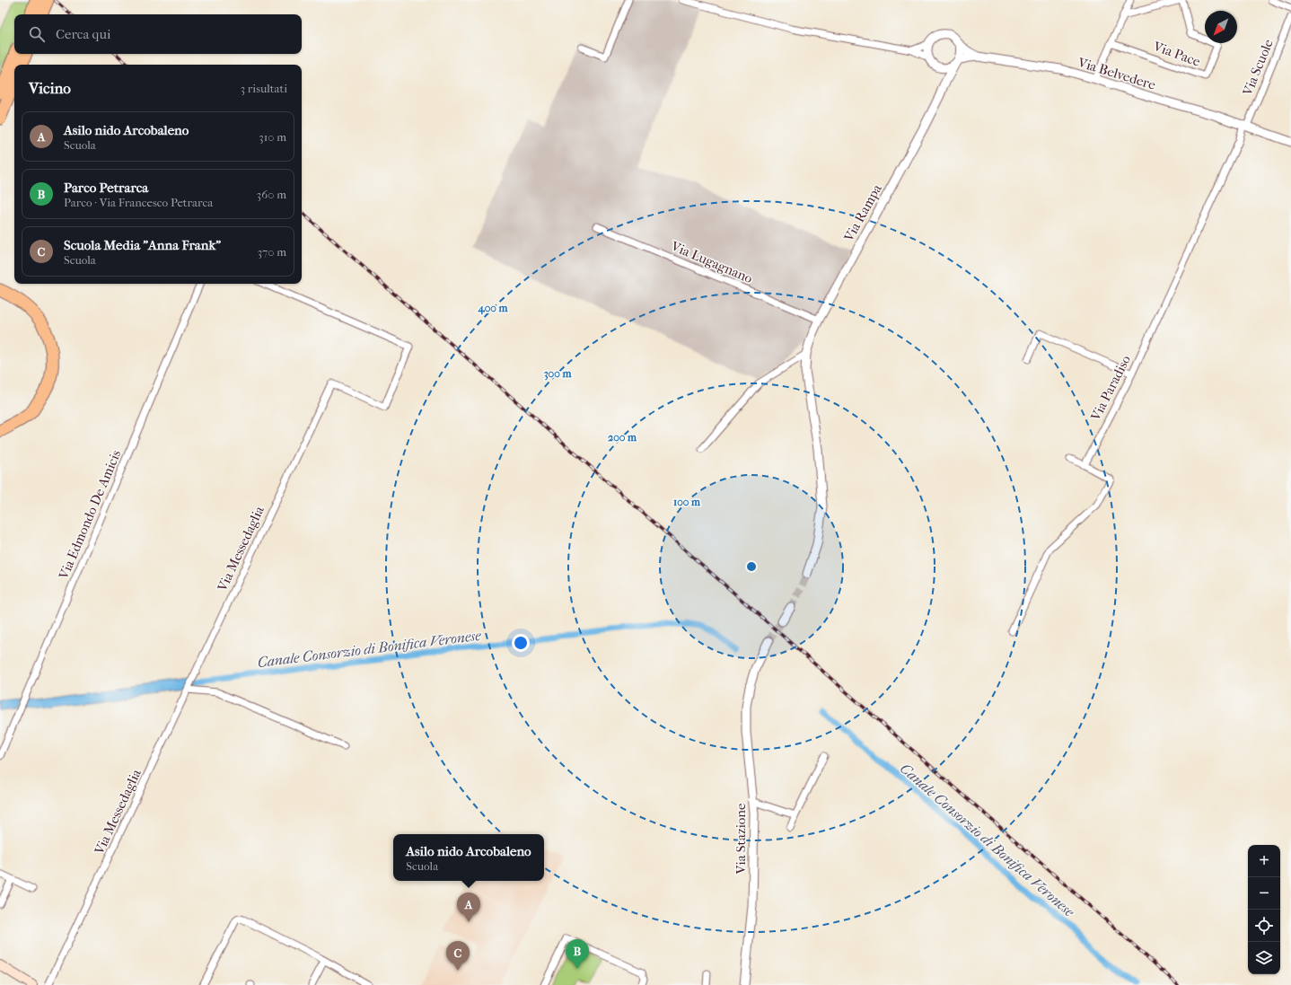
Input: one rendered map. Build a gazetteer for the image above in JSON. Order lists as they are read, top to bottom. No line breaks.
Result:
{"streets":{"street":["Via Pace","Via Scuole","Via Belvedere","Via Rampa","Via Lugagnano","Via Paradiso","Via Edmondo De Amicis","Via Messedaglia","Via Stazione"]},"crossings":[["Via Scuole","Via Belvedere"],["Via Scuole","Via Paradiso"],["Via Belvedere","Via Rampa"],["Via Belvedere","Via Paradiso"],["Via Rampa","Via Lugagnano"]],"water":["Canale Consorzio di Bonifica Veronese"],"north":"bottom left","page":{"search":"Cerca qui","heading":["Vicino","3 risultati"],"list":[{"mark":"A","name":"Asilo nido Arcobaleno","note":"Scuola","value":"310 m"},{"mark":"B","name":"Parco Petrarca","note":"Parco · Via Francesco Petrarca","value":"360 m"},{"mark":"C","name":"Scuola Media \"Anna Frank\"","note":"Scuola","value":"370 m"}],"popup":["Asilo nido Arcobaleno","Scuola"],"map_buttons":["+","−"],"pins":["A","B","C"]},"rings":["400 m","300 m","200 m","100 m"]}
